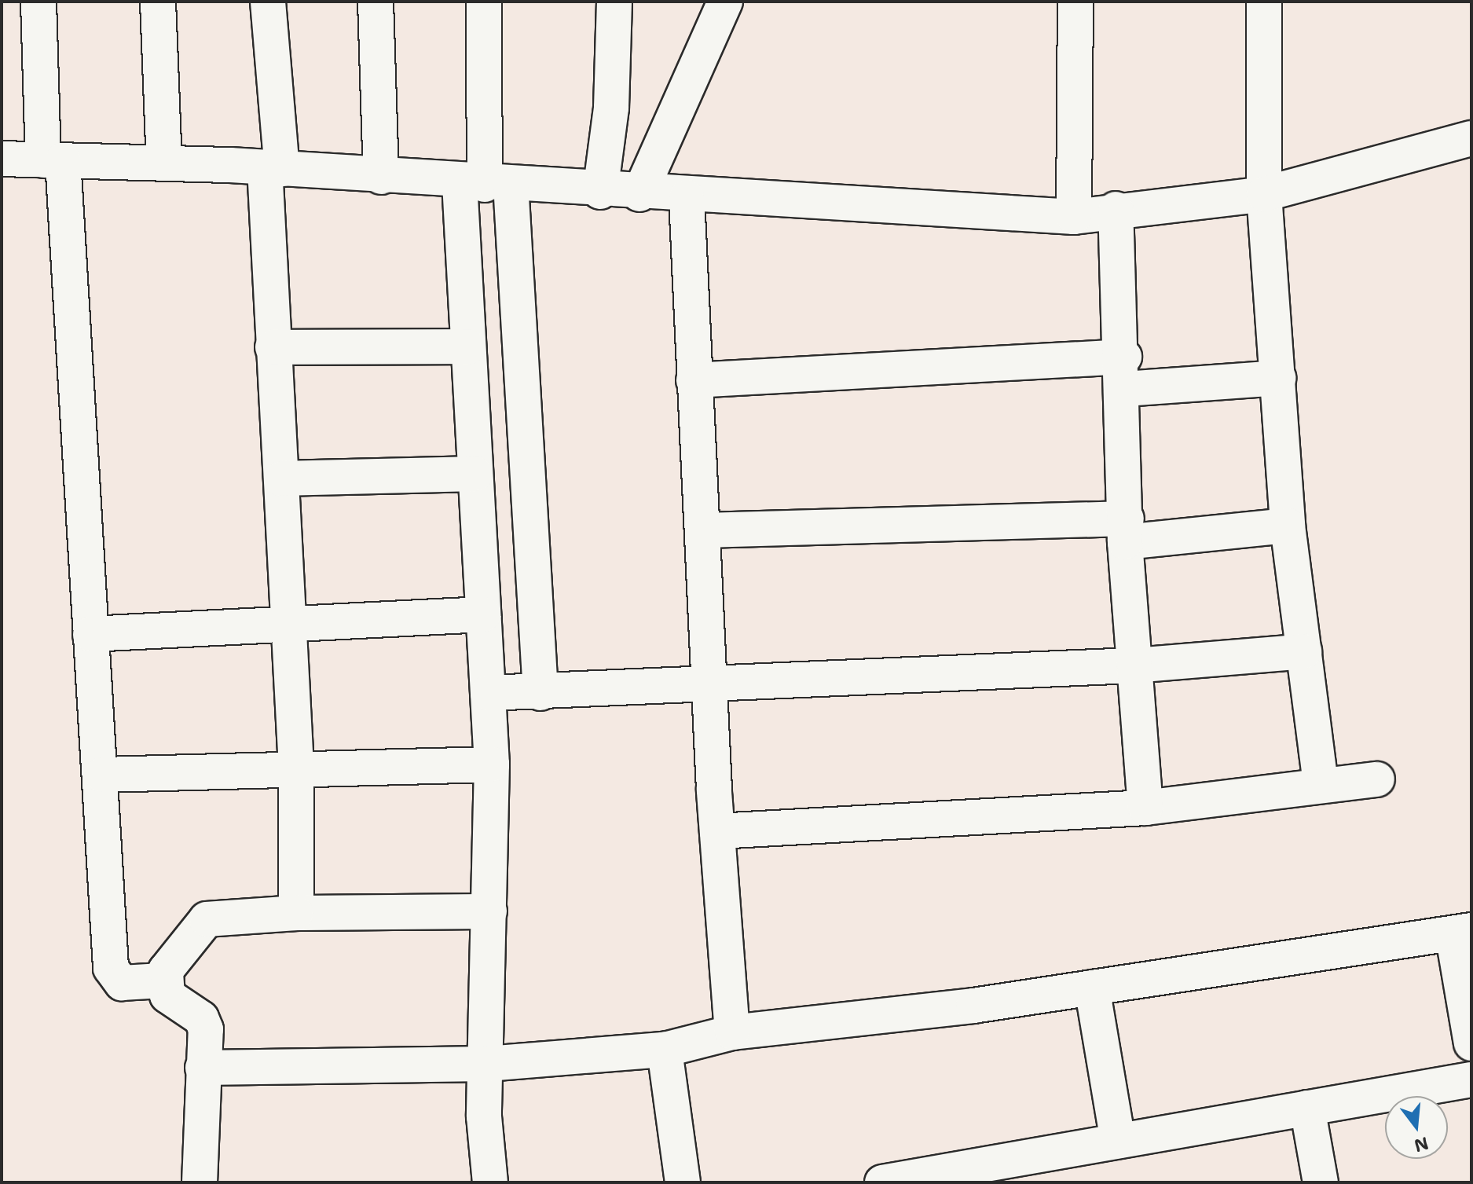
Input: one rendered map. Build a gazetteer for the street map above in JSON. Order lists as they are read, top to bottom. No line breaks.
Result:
{"north":"bottom"}
